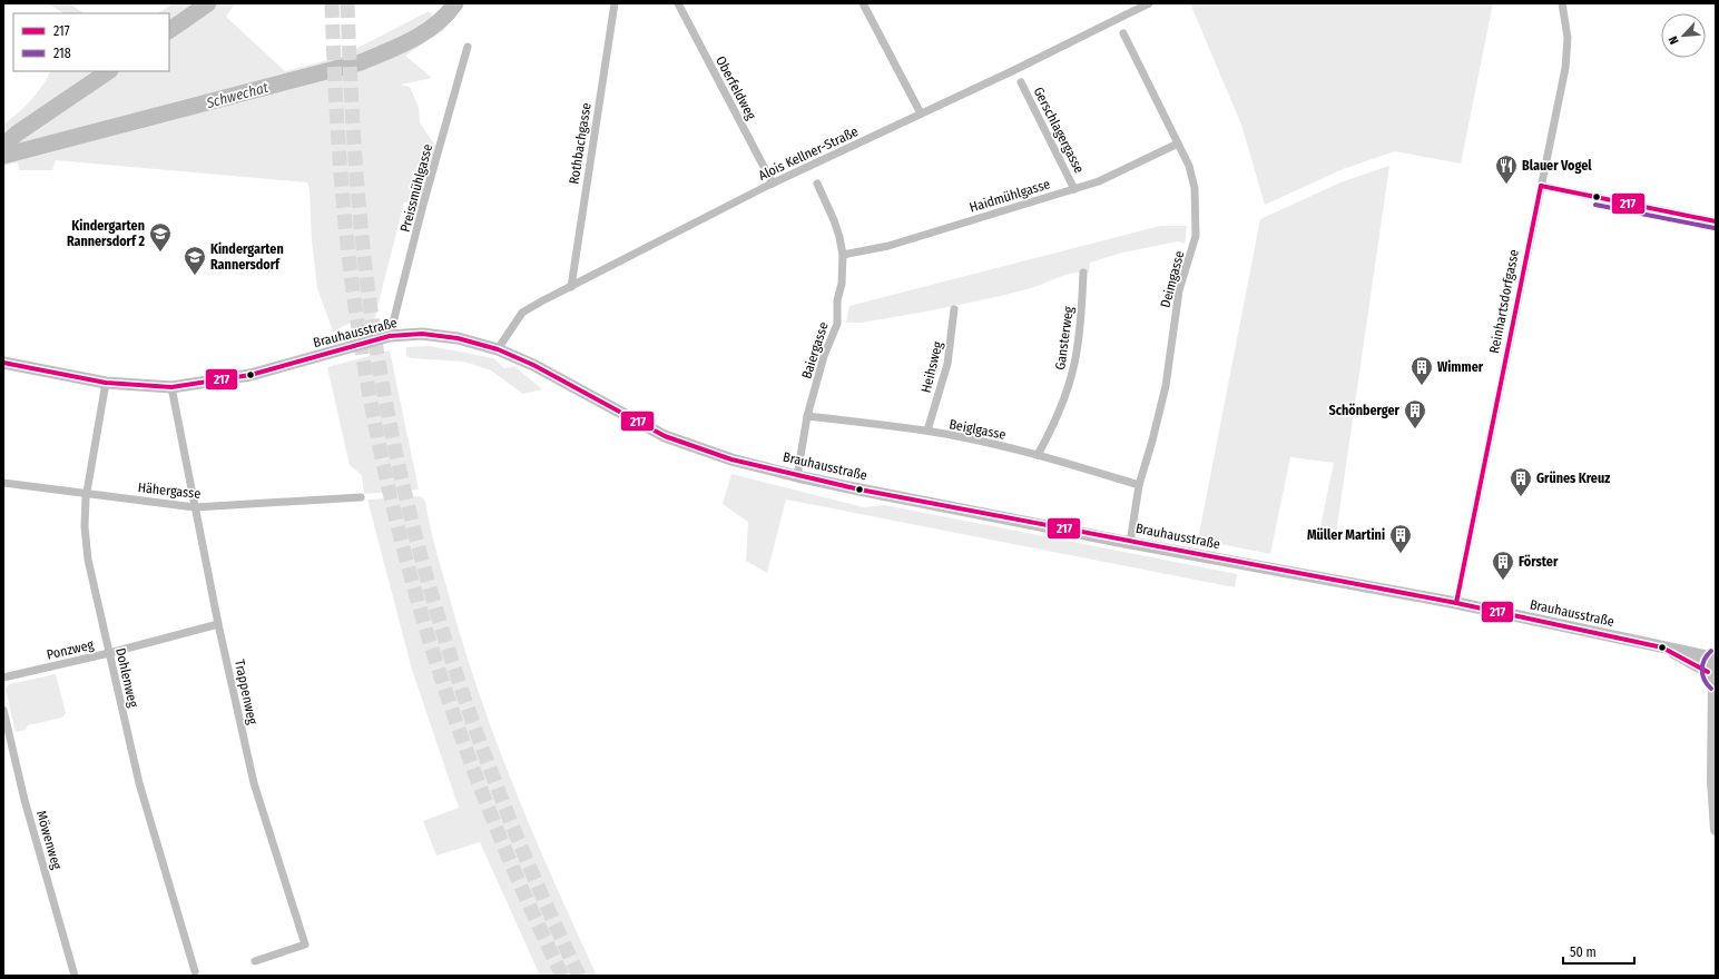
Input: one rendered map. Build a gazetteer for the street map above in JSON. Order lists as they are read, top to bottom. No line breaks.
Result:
{"streets":{"main road":["Brauhausstraße"],"street":["Oberfeldweg","Gerschlagergasse","Rothbachgasse","Alois Kellner-Straße","Preissmühlgasse","Haidmühlgasse","Deimgasse","Reinhartsdorfgasse","Gansterweg","Baiergasse","Heihsweg","Beiglgasse","Hähergasse","Ponzweg","Dohlenweg","Trappenweg","Möwenweg"]},"crossings":[["Oberfeldweg","Alois Kellner-Straße"],["Gerschlagergasse","Haidmühlgasse"],["Rothbachgasse","Alois Kellner-Straße"],["Alois Kellner-Straße","Brauhausstraße"],["Preissmühlgasse","Brauhausstraße"],["Haidmühlgasse","Deimgasse"],["Haidmühlgasse","Baiergasse"],["Deimgasse","Brauhausstraße"],["Deimgasse","Beiglgasse"],["Reinhartsdorfgasse","Brauhausstraße"],["Brauhausstraße","Baiergasse"],["Brauhausstraße","Dohlenweg"],["Brauhausstraße","Trappenweg"],["Gansterweg","Beiglgasse"],["Baiergasse","Beiglgasse"],["Heihsweg","Beiglgasse"],["Hähergasse","Dohlenweg"],["Hähergasse","Trappenweg"],["Ponzweg","Dohlenweg"],["Ponzweg","Trappenweg"]],"water":["Schwechat"],"places":{"restaurant":["Blauer Vogel"],"school or university":["Kindergarten Rannersdorf 2","Kindergarten Rannersdorf"],"building":["Wimmer","Schönberger","Grünes Kreuz","Müller Martini","Förster"]},"lines":["transit line 217","transit line 218"],"legend":["217","218"],"scale_bar":"50 m","north":"bottom left"}
